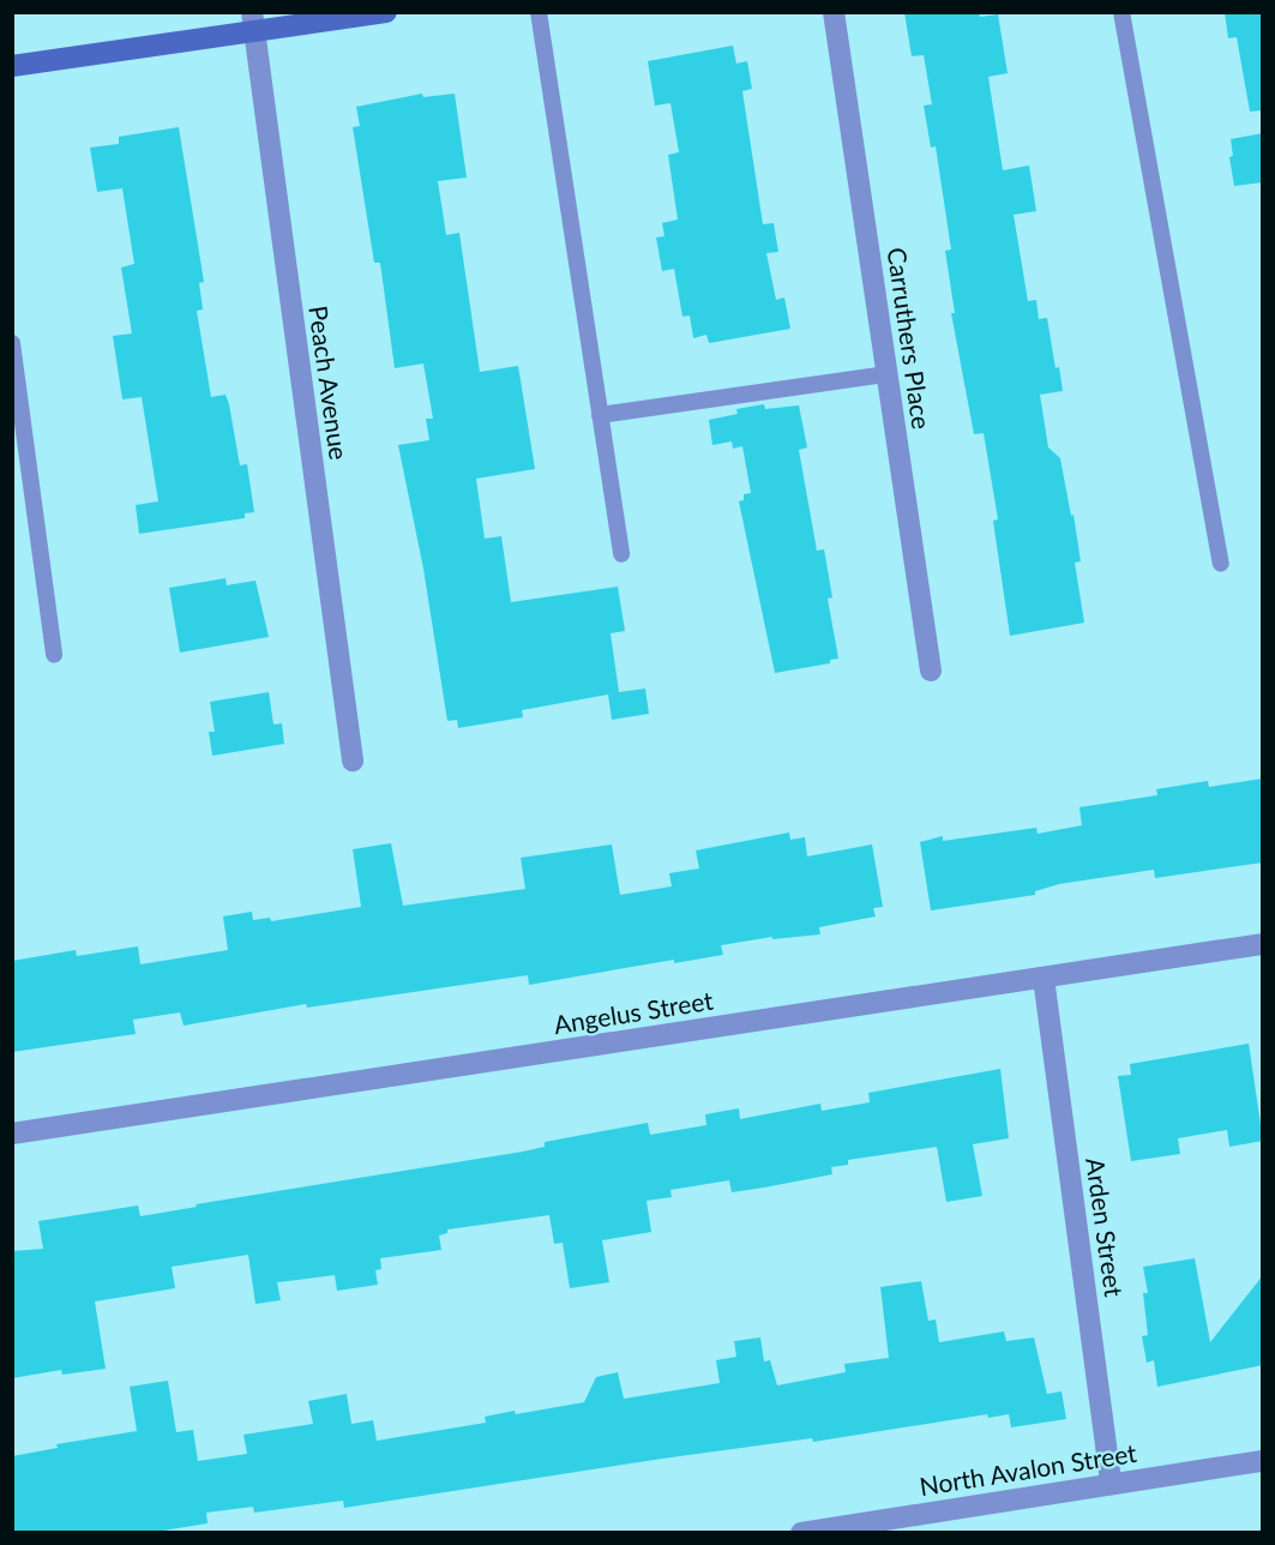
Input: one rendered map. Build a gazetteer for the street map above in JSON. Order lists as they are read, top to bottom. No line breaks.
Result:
{"streets":{"street":["Carruthers Place","Peach Avenue","Angelus Street","Arden Street","North Avalon Street"]},"crossings":[["Angelus Street","Arden Street"],["Arden Street","North Avalon Street"]]}
